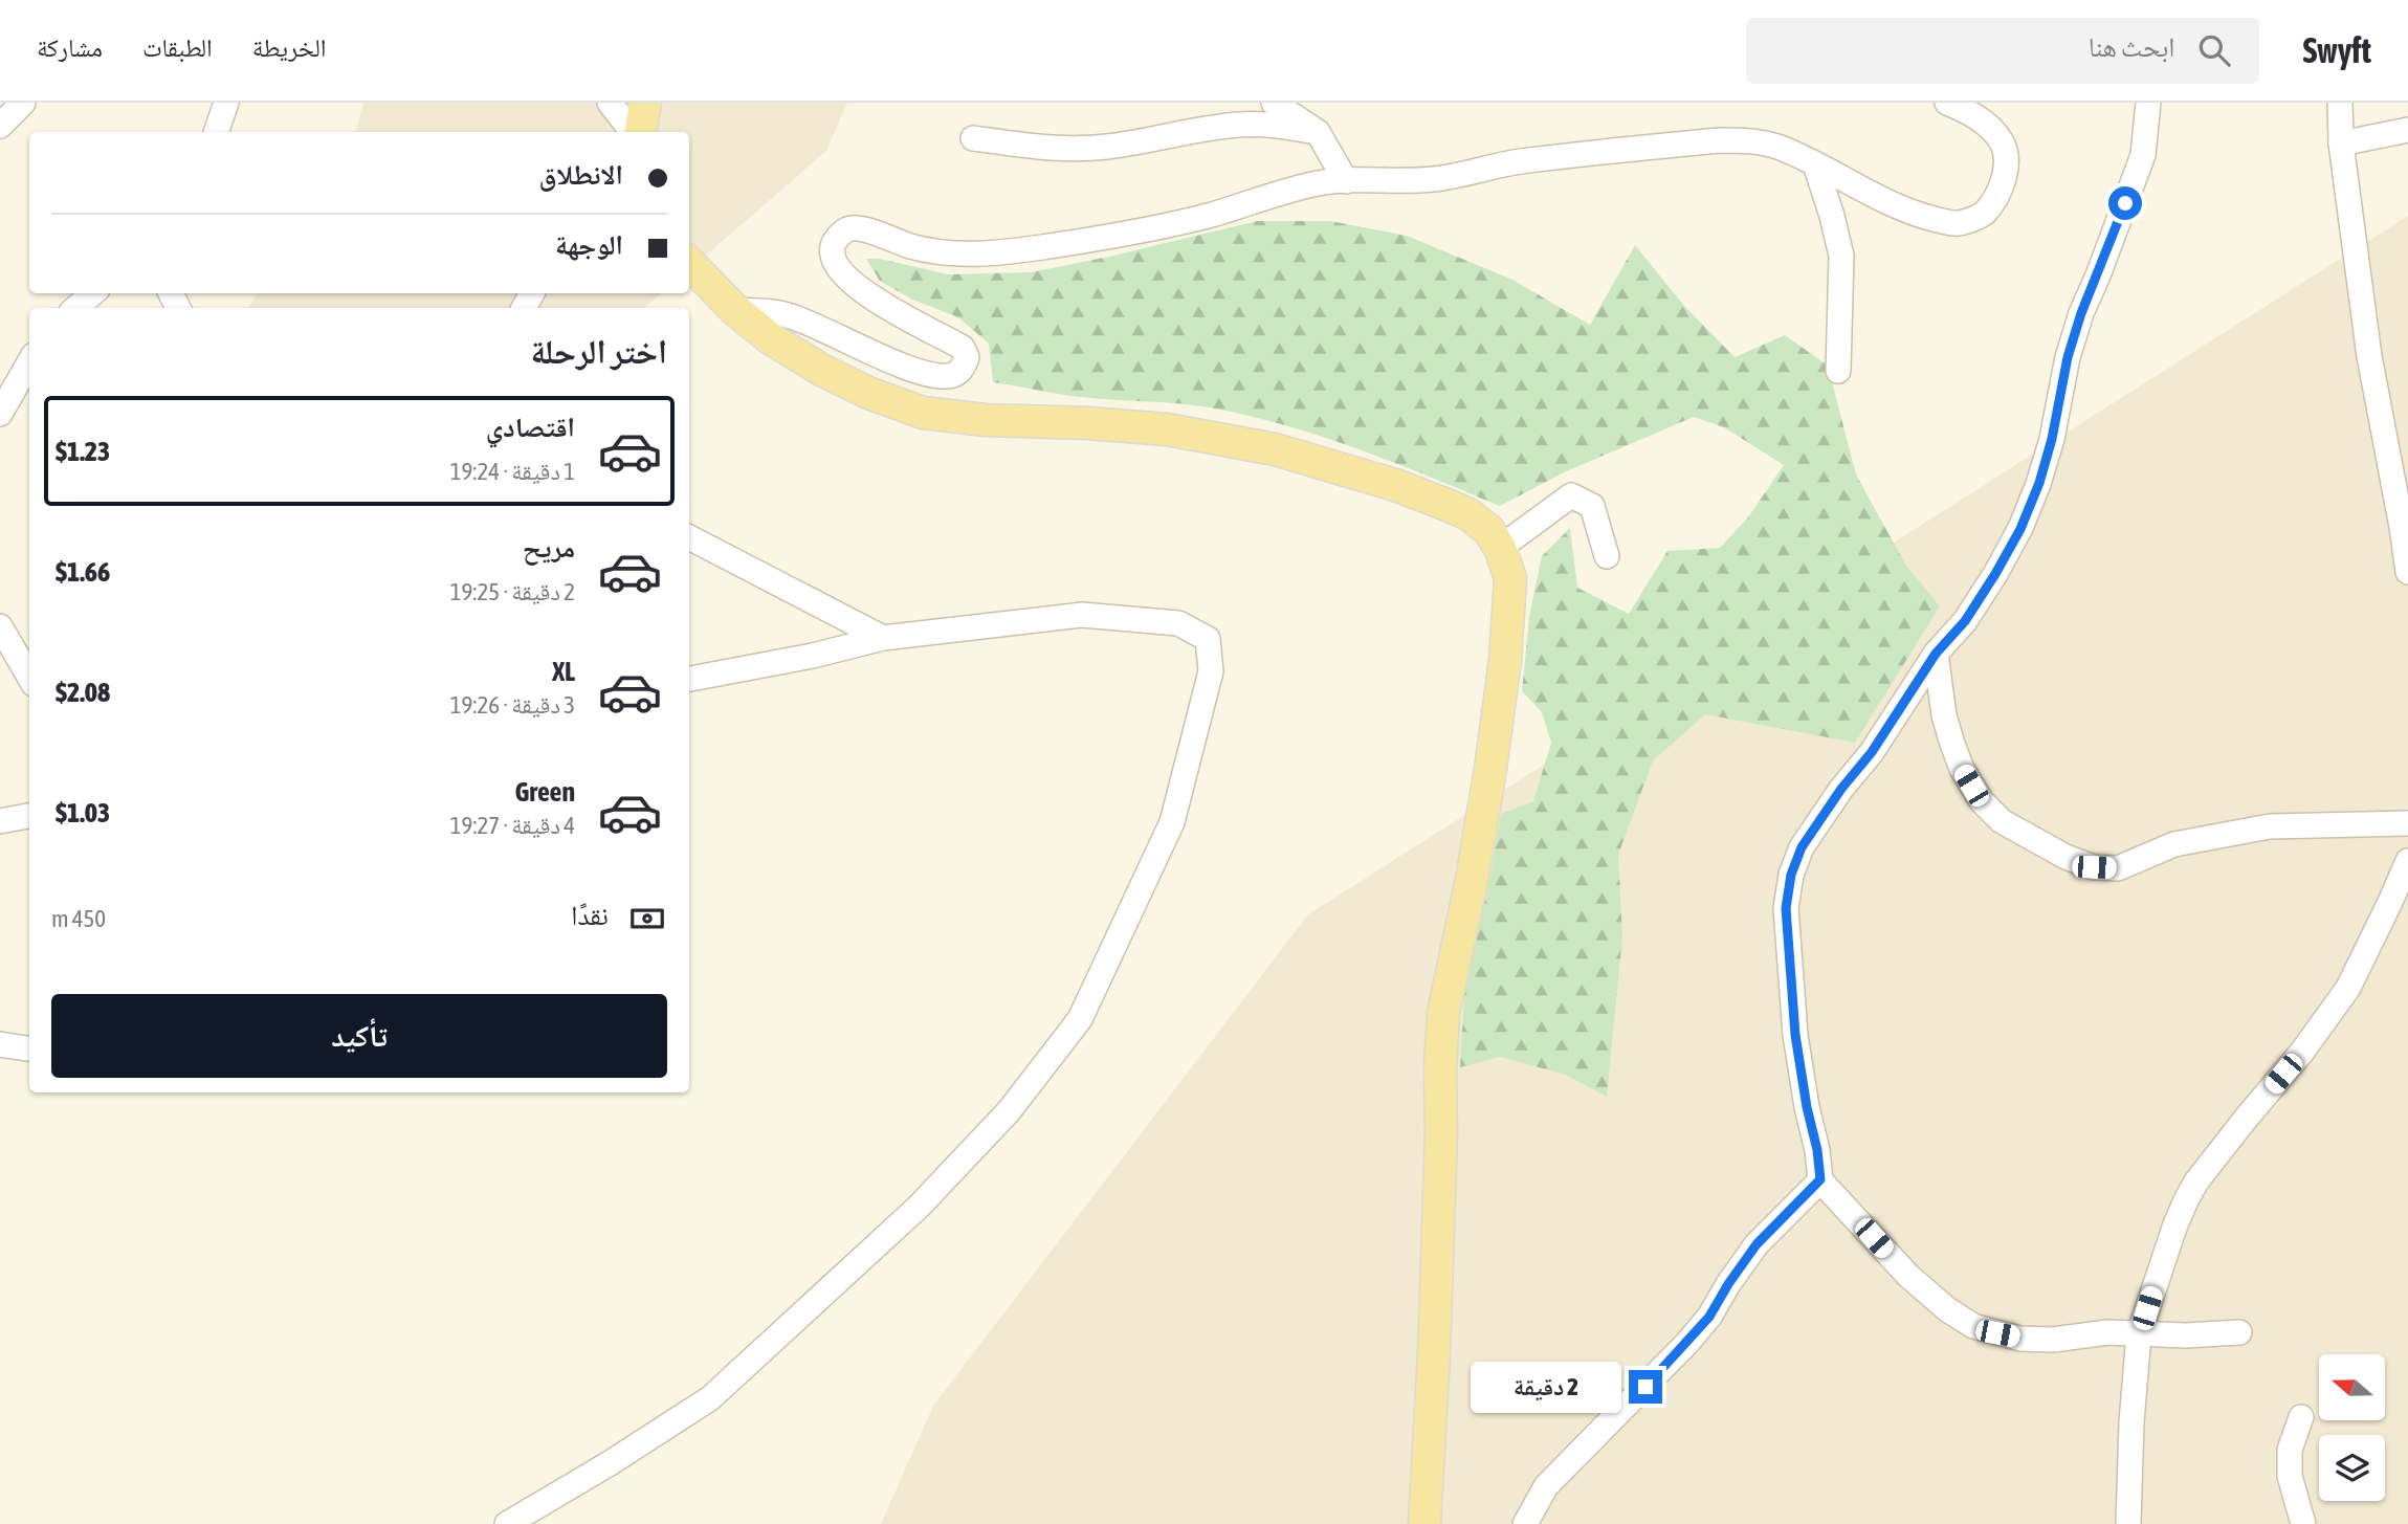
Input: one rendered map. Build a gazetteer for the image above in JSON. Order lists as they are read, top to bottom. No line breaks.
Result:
{"north":"left","page":{"header":"Swyft","search":"ابحث هنا","nav":["الخريطة","الطبقات","مشاركة"],"banner":["الانطلاق","الوجهة"],"heading":"اختر الرحلة","list":[{"name":"اقتصادي","note":"1 دقيقة · 19:24","value":"$1.23"},{"name":"مريح","note":"2 دقيقة · 19:25","value":"$1.66"},{"name":"XL","note":"3 دقيقة · 19:26","value":"$2.08"},{"name":"Green","note":"4 دقيقة · 19:27","value":"$1.03"}],"pay":["نقدًا","450 m"],"buttons":"تأكيد","bubble":"2 دقيقة"}}
